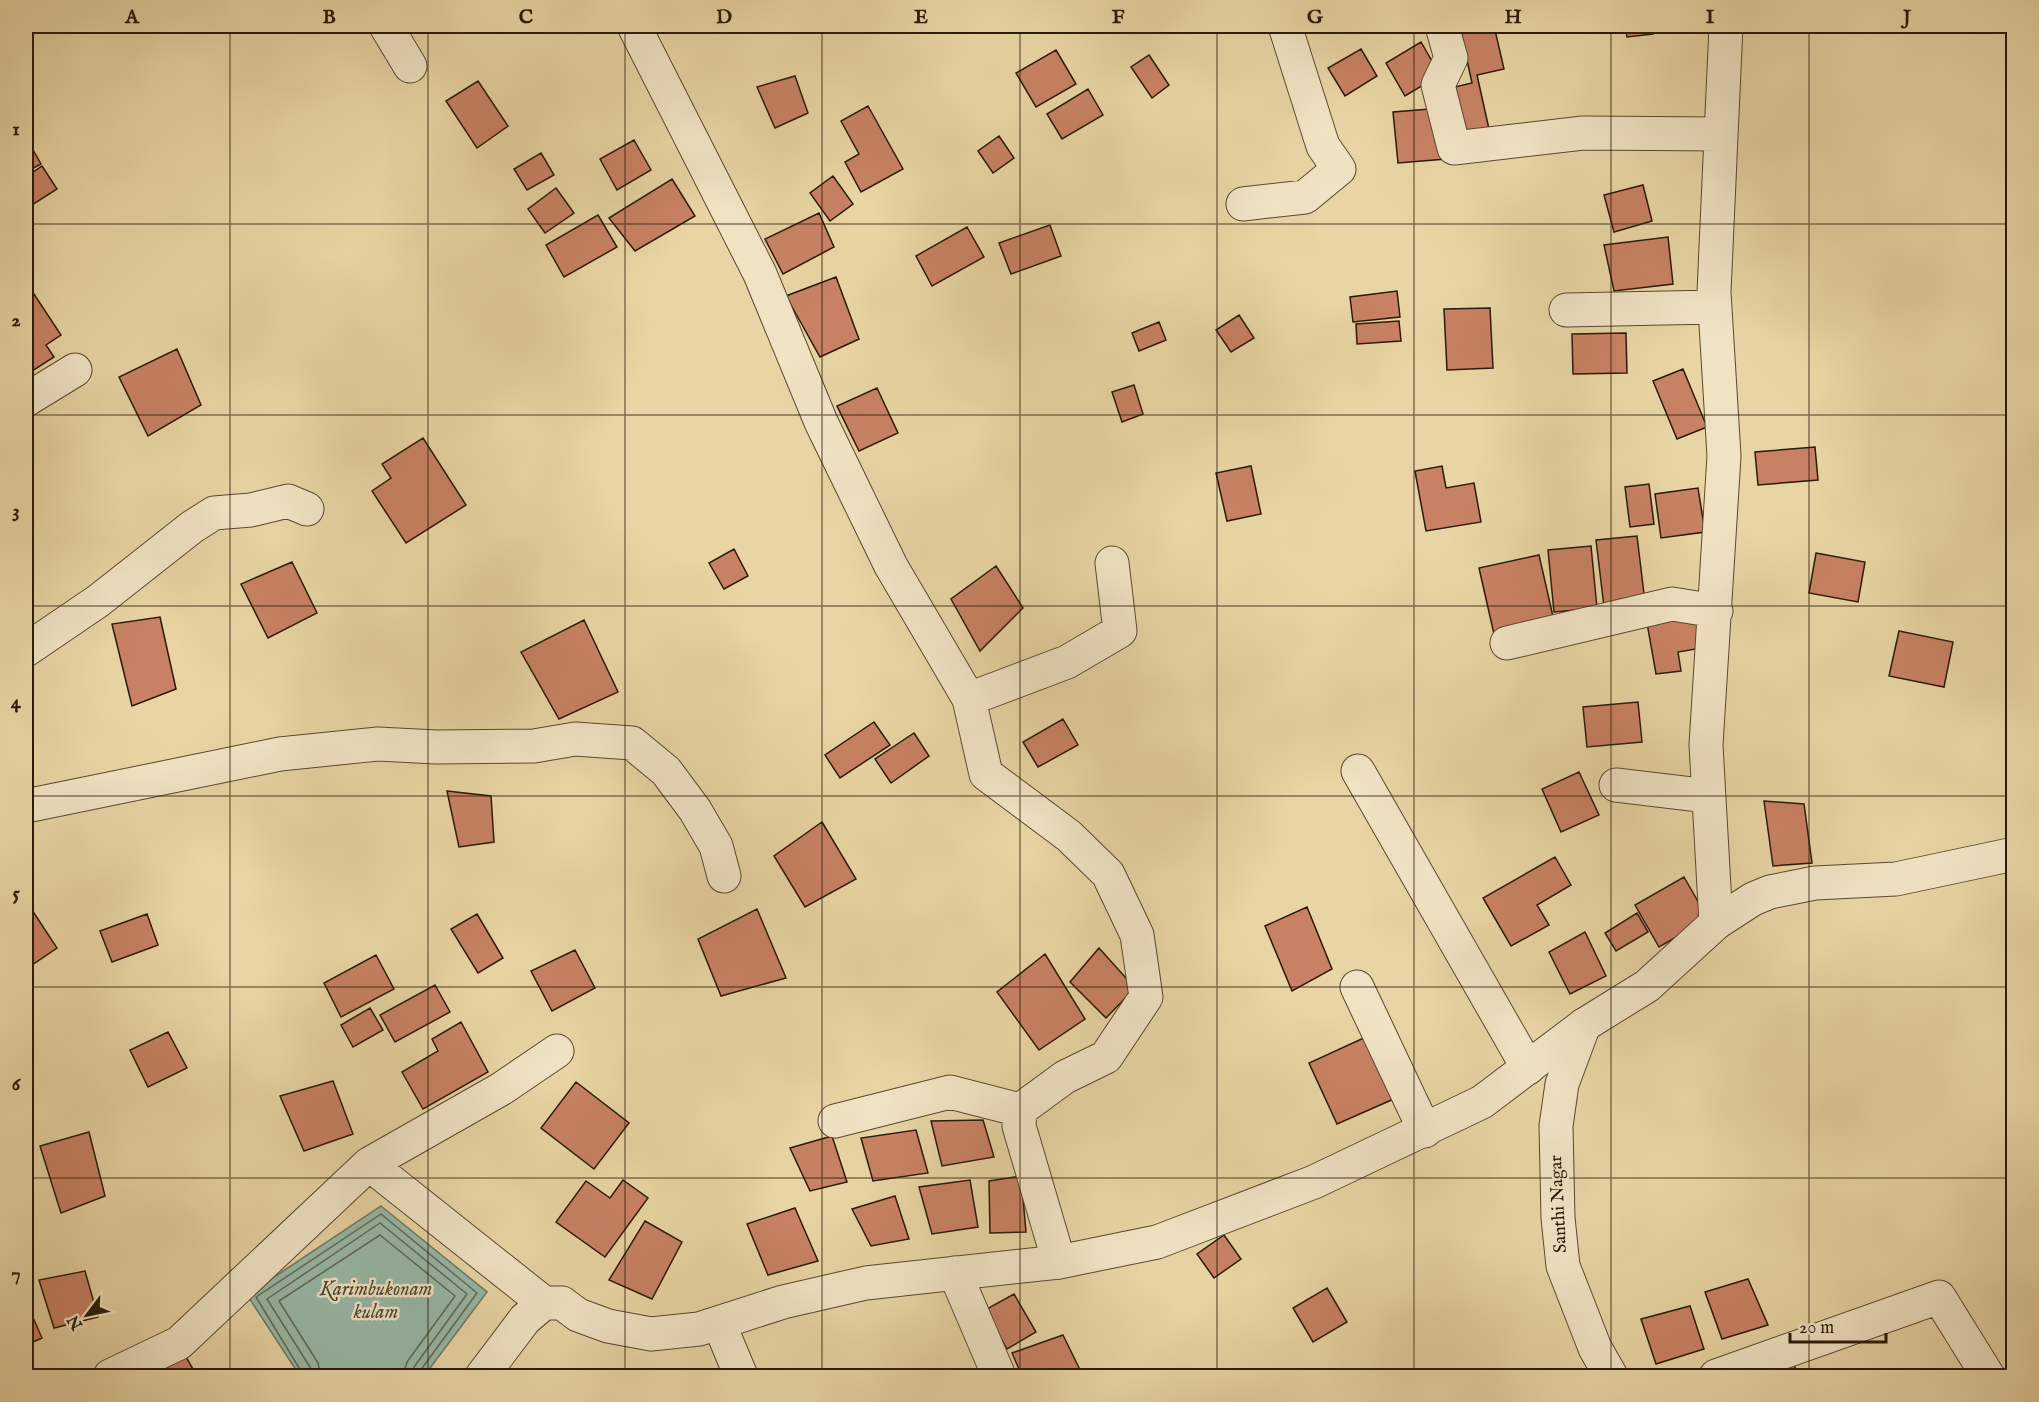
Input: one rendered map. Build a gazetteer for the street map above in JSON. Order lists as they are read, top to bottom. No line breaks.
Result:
{"streets":{"street":["Santhi Nagar"]},"water":["Karimbukonam kulam"],"scale_bar":"20 m","north":"bottom left","grid":{"columns":["A","B","C","D","E","F","G","H","I","J"],"rows":["1","2","3","4","5","6","7"]}}
